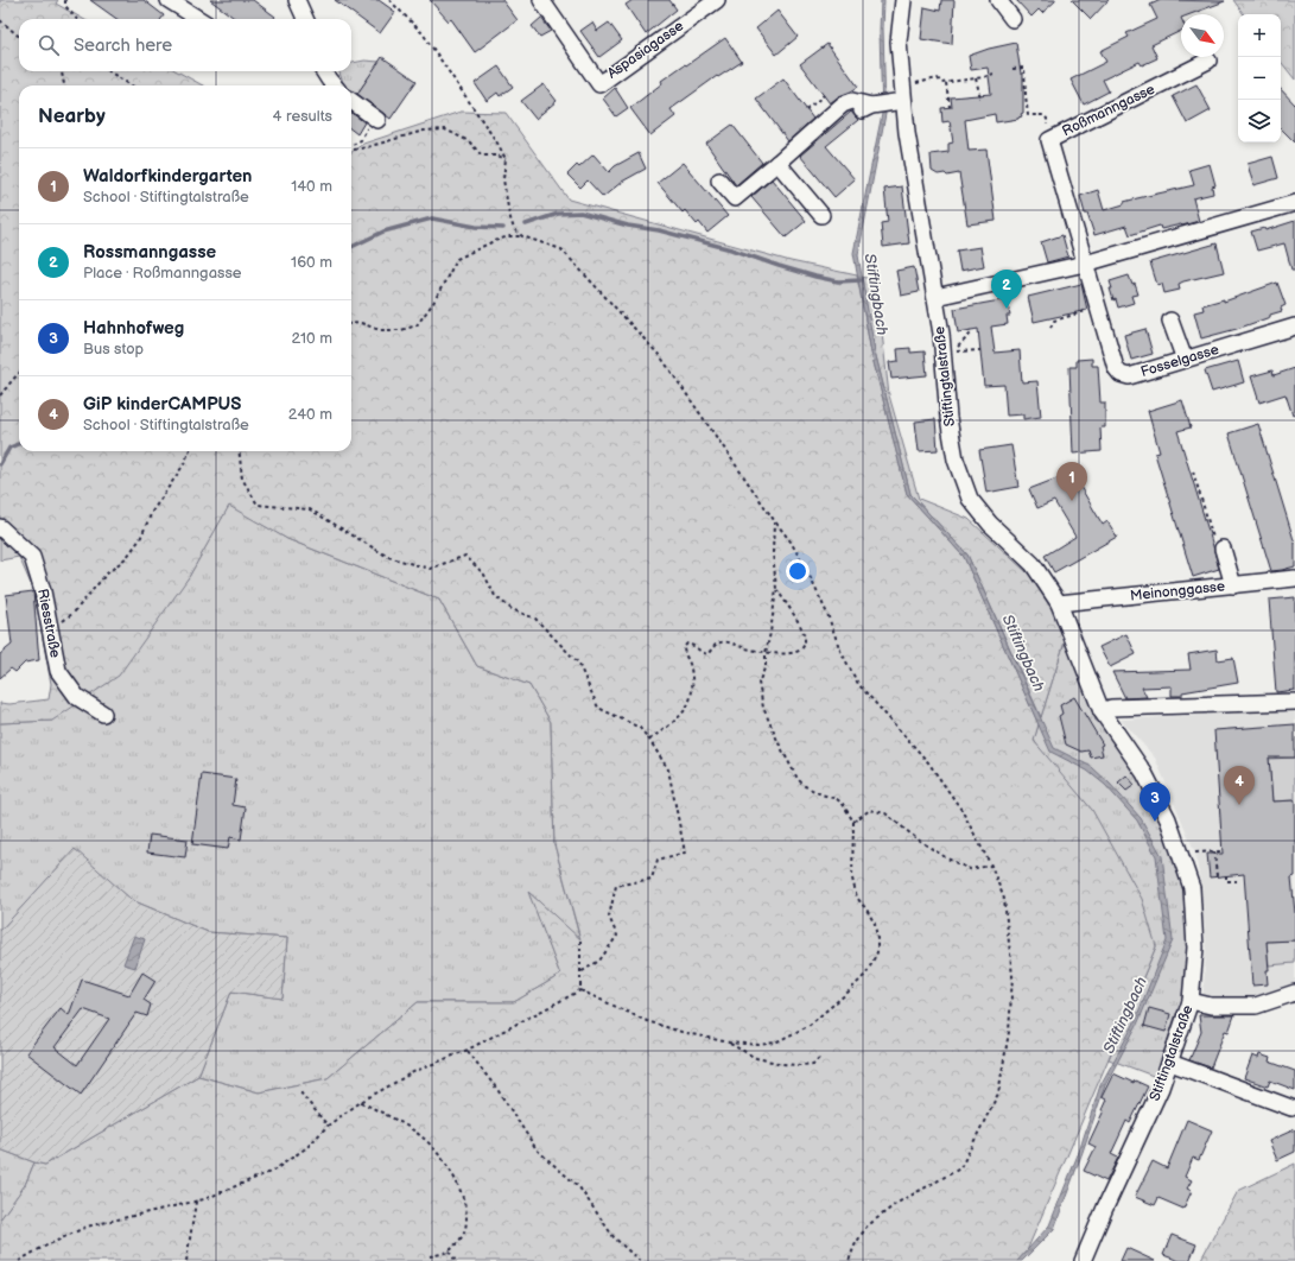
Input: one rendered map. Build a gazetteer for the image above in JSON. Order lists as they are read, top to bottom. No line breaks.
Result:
{"streets":{"street":["Aspasiagasse","Roßmanngasse","Fosselgasse","Stiftingtalstraße","Meinonggasse","Riesstraße"]},"crossings":[["Roßmanngasse","Fosselgasse"],["Stiftingtalstraße","Meinonggasse"]],"water":["Stiftingbach"],"north":"bottom right","page":{"map_buttons":["+","−"],"search":"Search here","heading":["Nearby","4 results"],"list":[{"mark":"1","name":"Waldorfkindergarten","note":"School · Stiftingtalstraße","value":"140 m"},{"mark":"2","name":"Rossmanngasse","note":"Place · Roßmanngasse","value":"160 m"},{"mark":"3","name":"Hahnhofweg","note":"Bus stop","value":"210 m"},{"mark":"4","name":"GiP kinderCAMPUS","note":"School · Stiftingtalstraße","value":"240 m"}],"pins":["2","1","4","3"]}}
